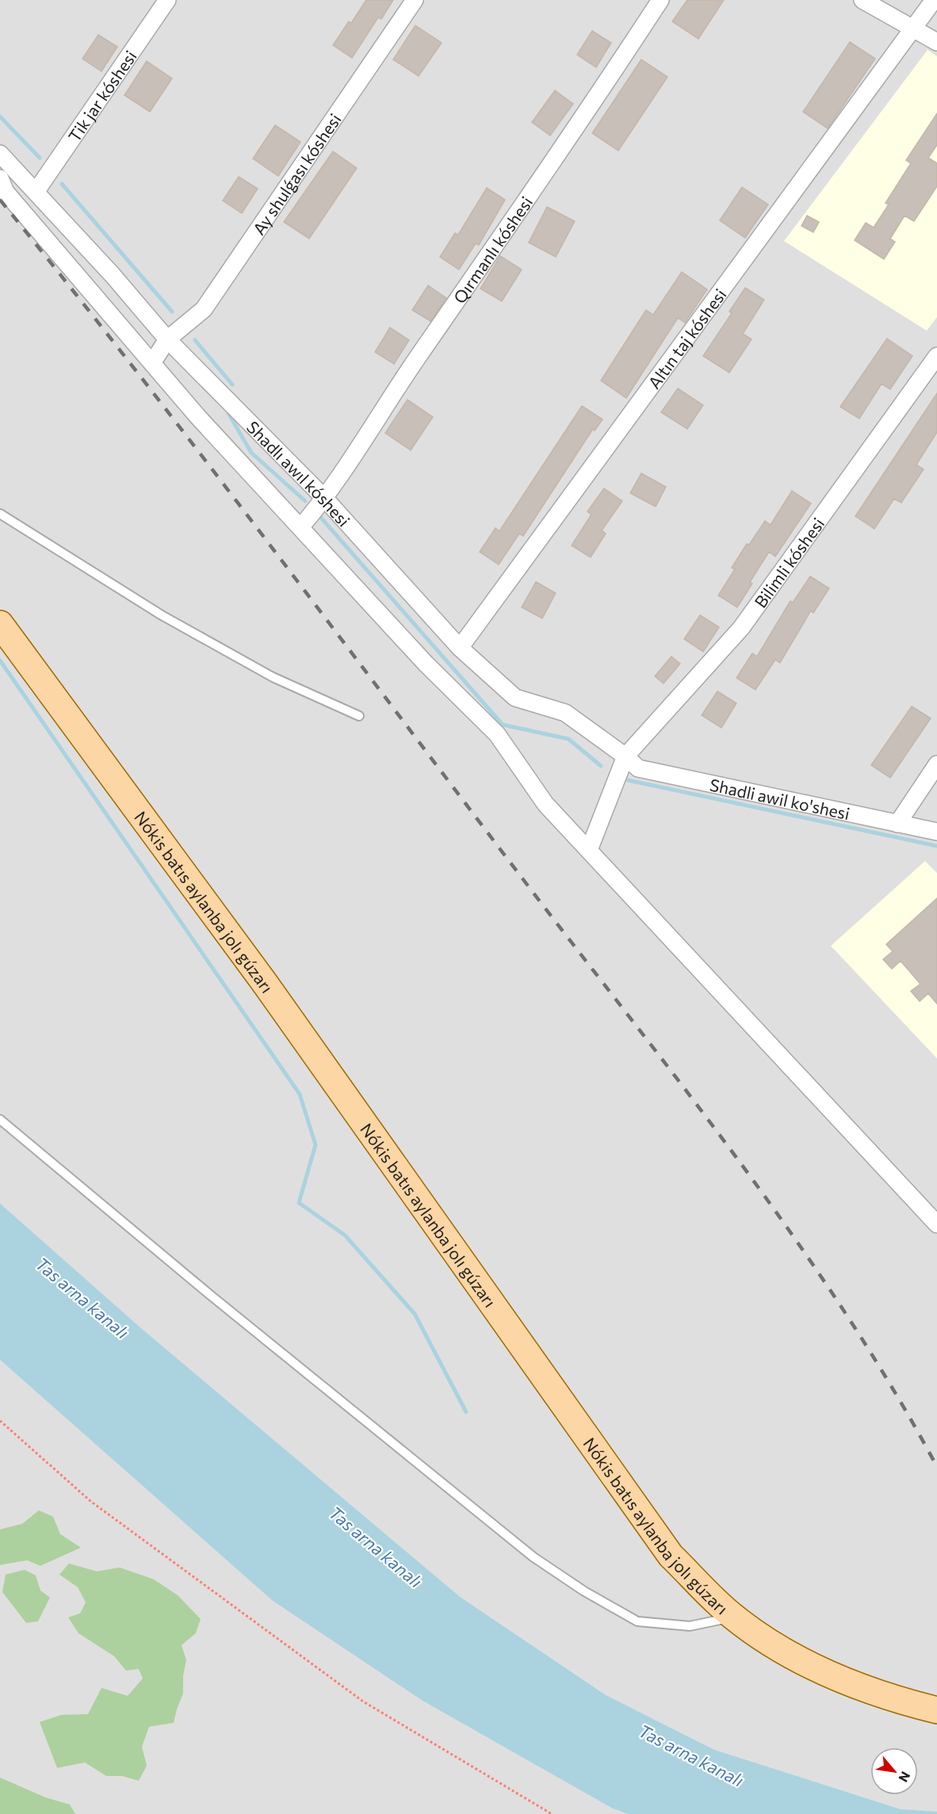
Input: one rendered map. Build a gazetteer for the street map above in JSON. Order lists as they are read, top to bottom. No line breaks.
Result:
{"streets":{"main road":["Nókis batıs aylanba jolı gúzarı"],"street":["Tik jar kóshesi","Ay shulǵası kóshesi","Qırmanlı kóshesi","Altın taj kóshesi","Shadlı awıl kóshesi","Bilimli kóshesi","Shadli awil ko'shesi"]},"crossings":[["Tik jar kóshesi","Shadlı awıl kóshesi"],["Ay shulǵası kóshesi","Shadlı awıl kóshesi"],["Qırmanlı kóshesi","Shadlı awıl kóshesi"],["Altın taj kóshesi","Shadlı awıl kóshesi"],["Shadlı awıl kóshesi","Bilimli kóshesi"],["Shadlı awıl kóshesi","Shadli awil ko'shesi"],["Bilimli kóshesi","Shadli awil ko'shesi"]],"water":["Tas arna kanalı"],"north":"bottom right"}
